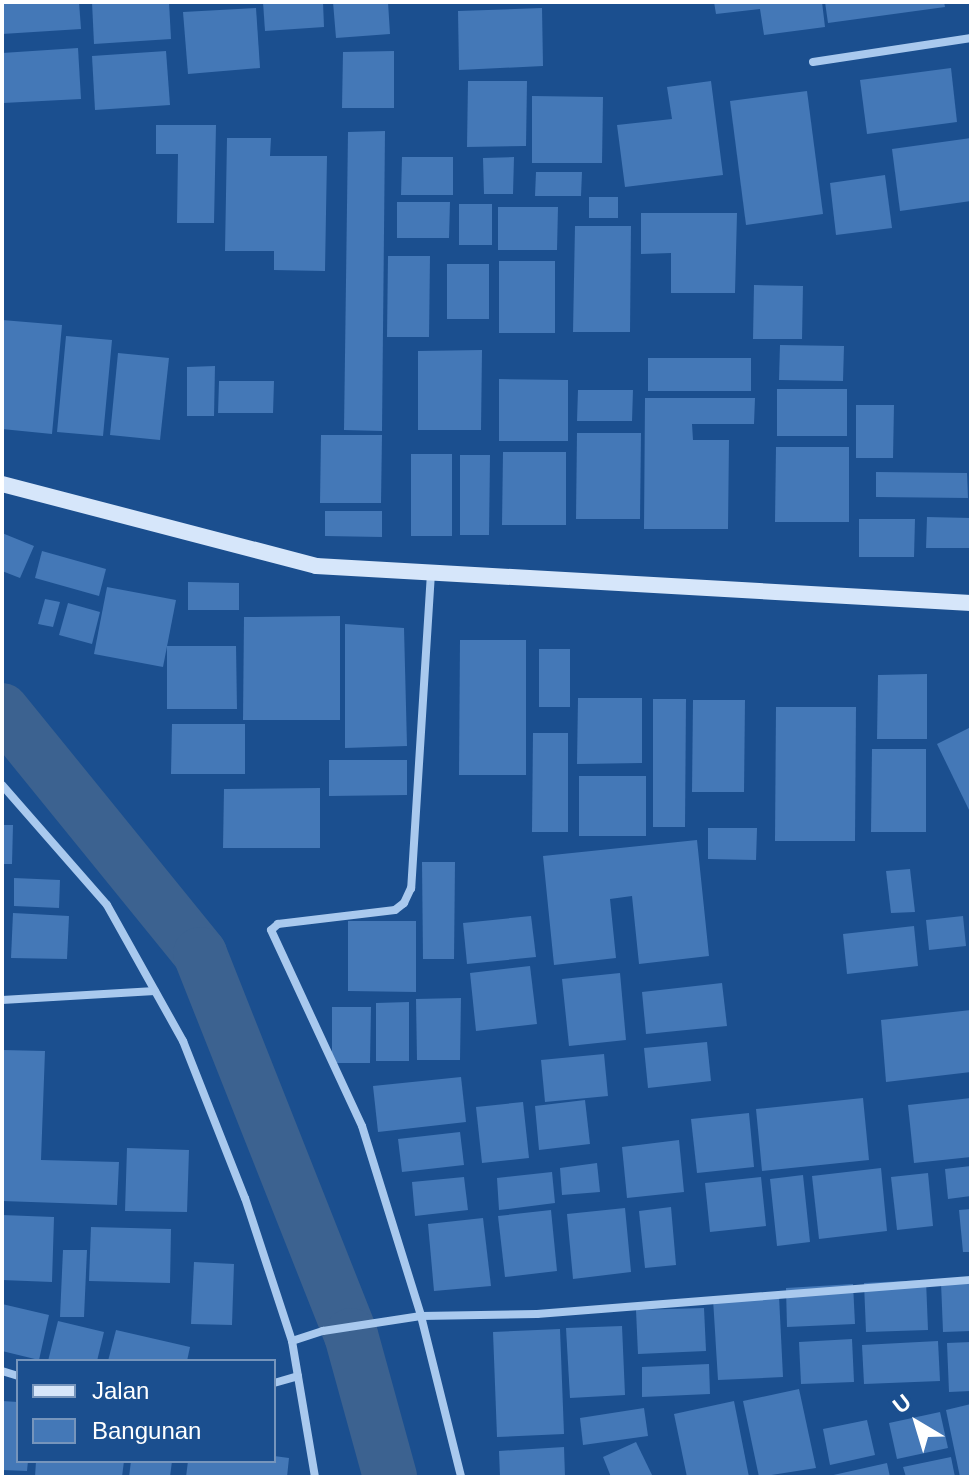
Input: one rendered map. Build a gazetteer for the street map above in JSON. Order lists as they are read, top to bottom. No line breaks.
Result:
{"legend":["Jalan","Bangunan"],"north":"top left"}
